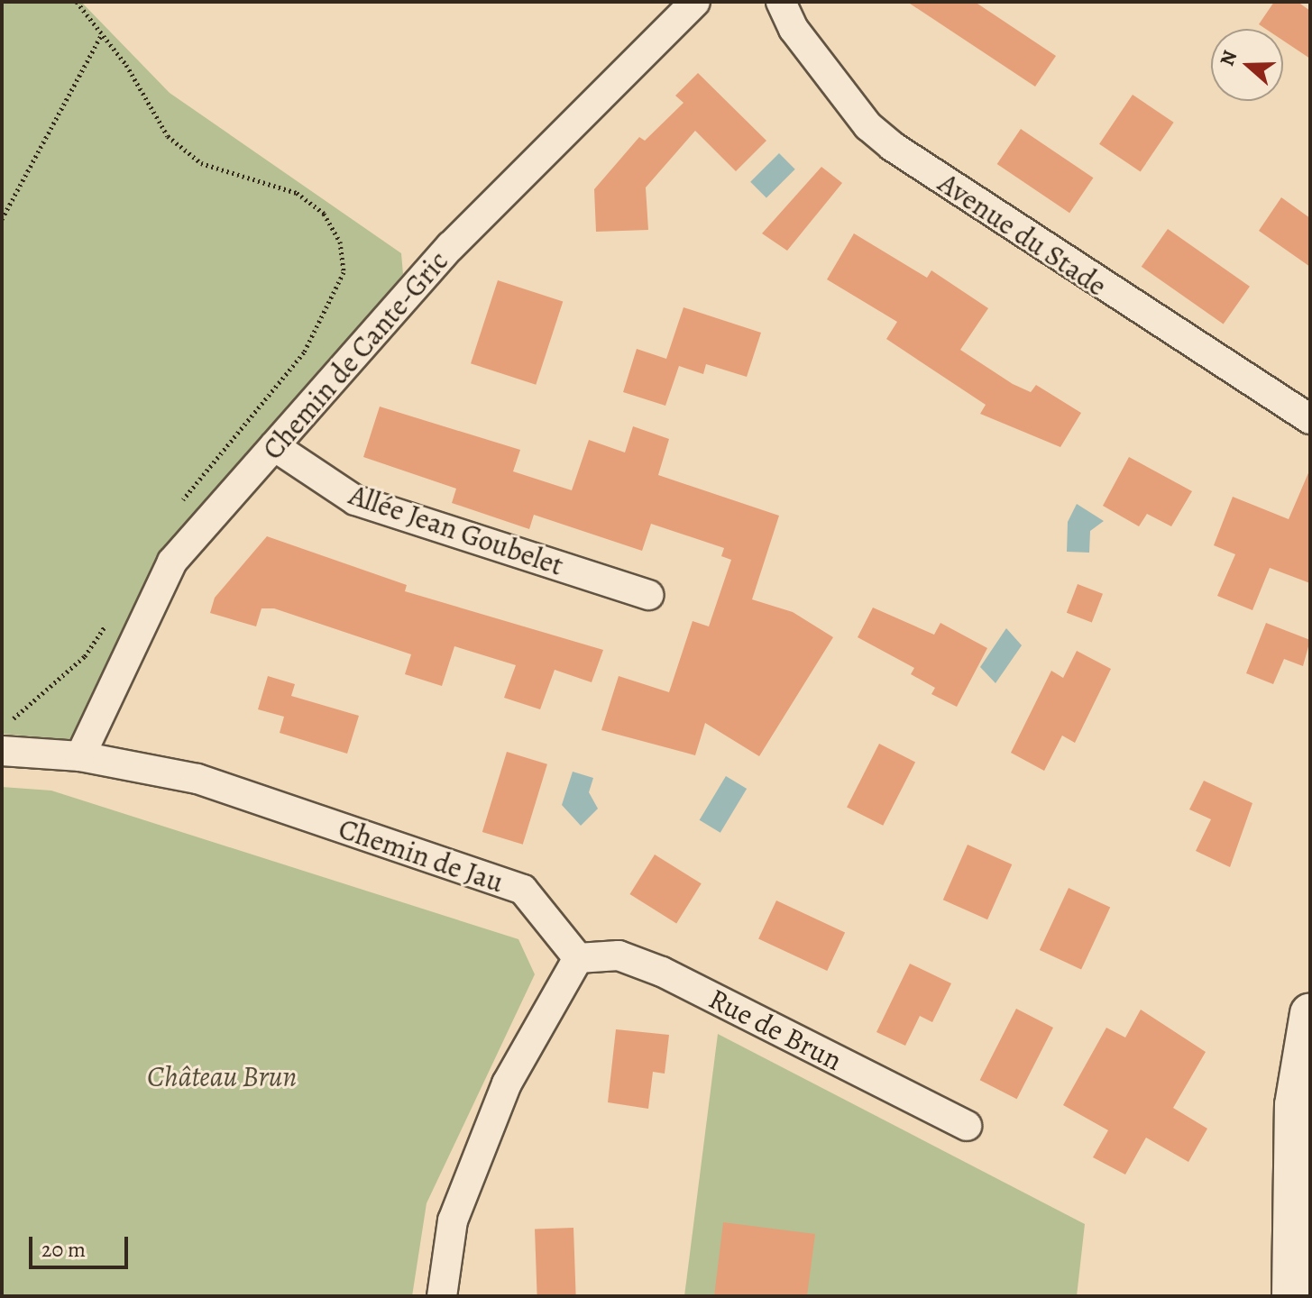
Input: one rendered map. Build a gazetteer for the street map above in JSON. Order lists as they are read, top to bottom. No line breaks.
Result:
{"streets":{"street":["Avenue du Stade","Chemin de Cante-Gric","Allée Jean Goubelet","Chemin de Jau","Rue de Brun"]},"crossings":[["Chemin de Cante-Gric","Allée Jean Goubelet"],["Chemin de Cante-Gric","Chemin de Jau"],["Chemin de Jau","Rue de Brun"]],"parks":["Château Brun"],"scale_bar":"20 m","north":"left"}
